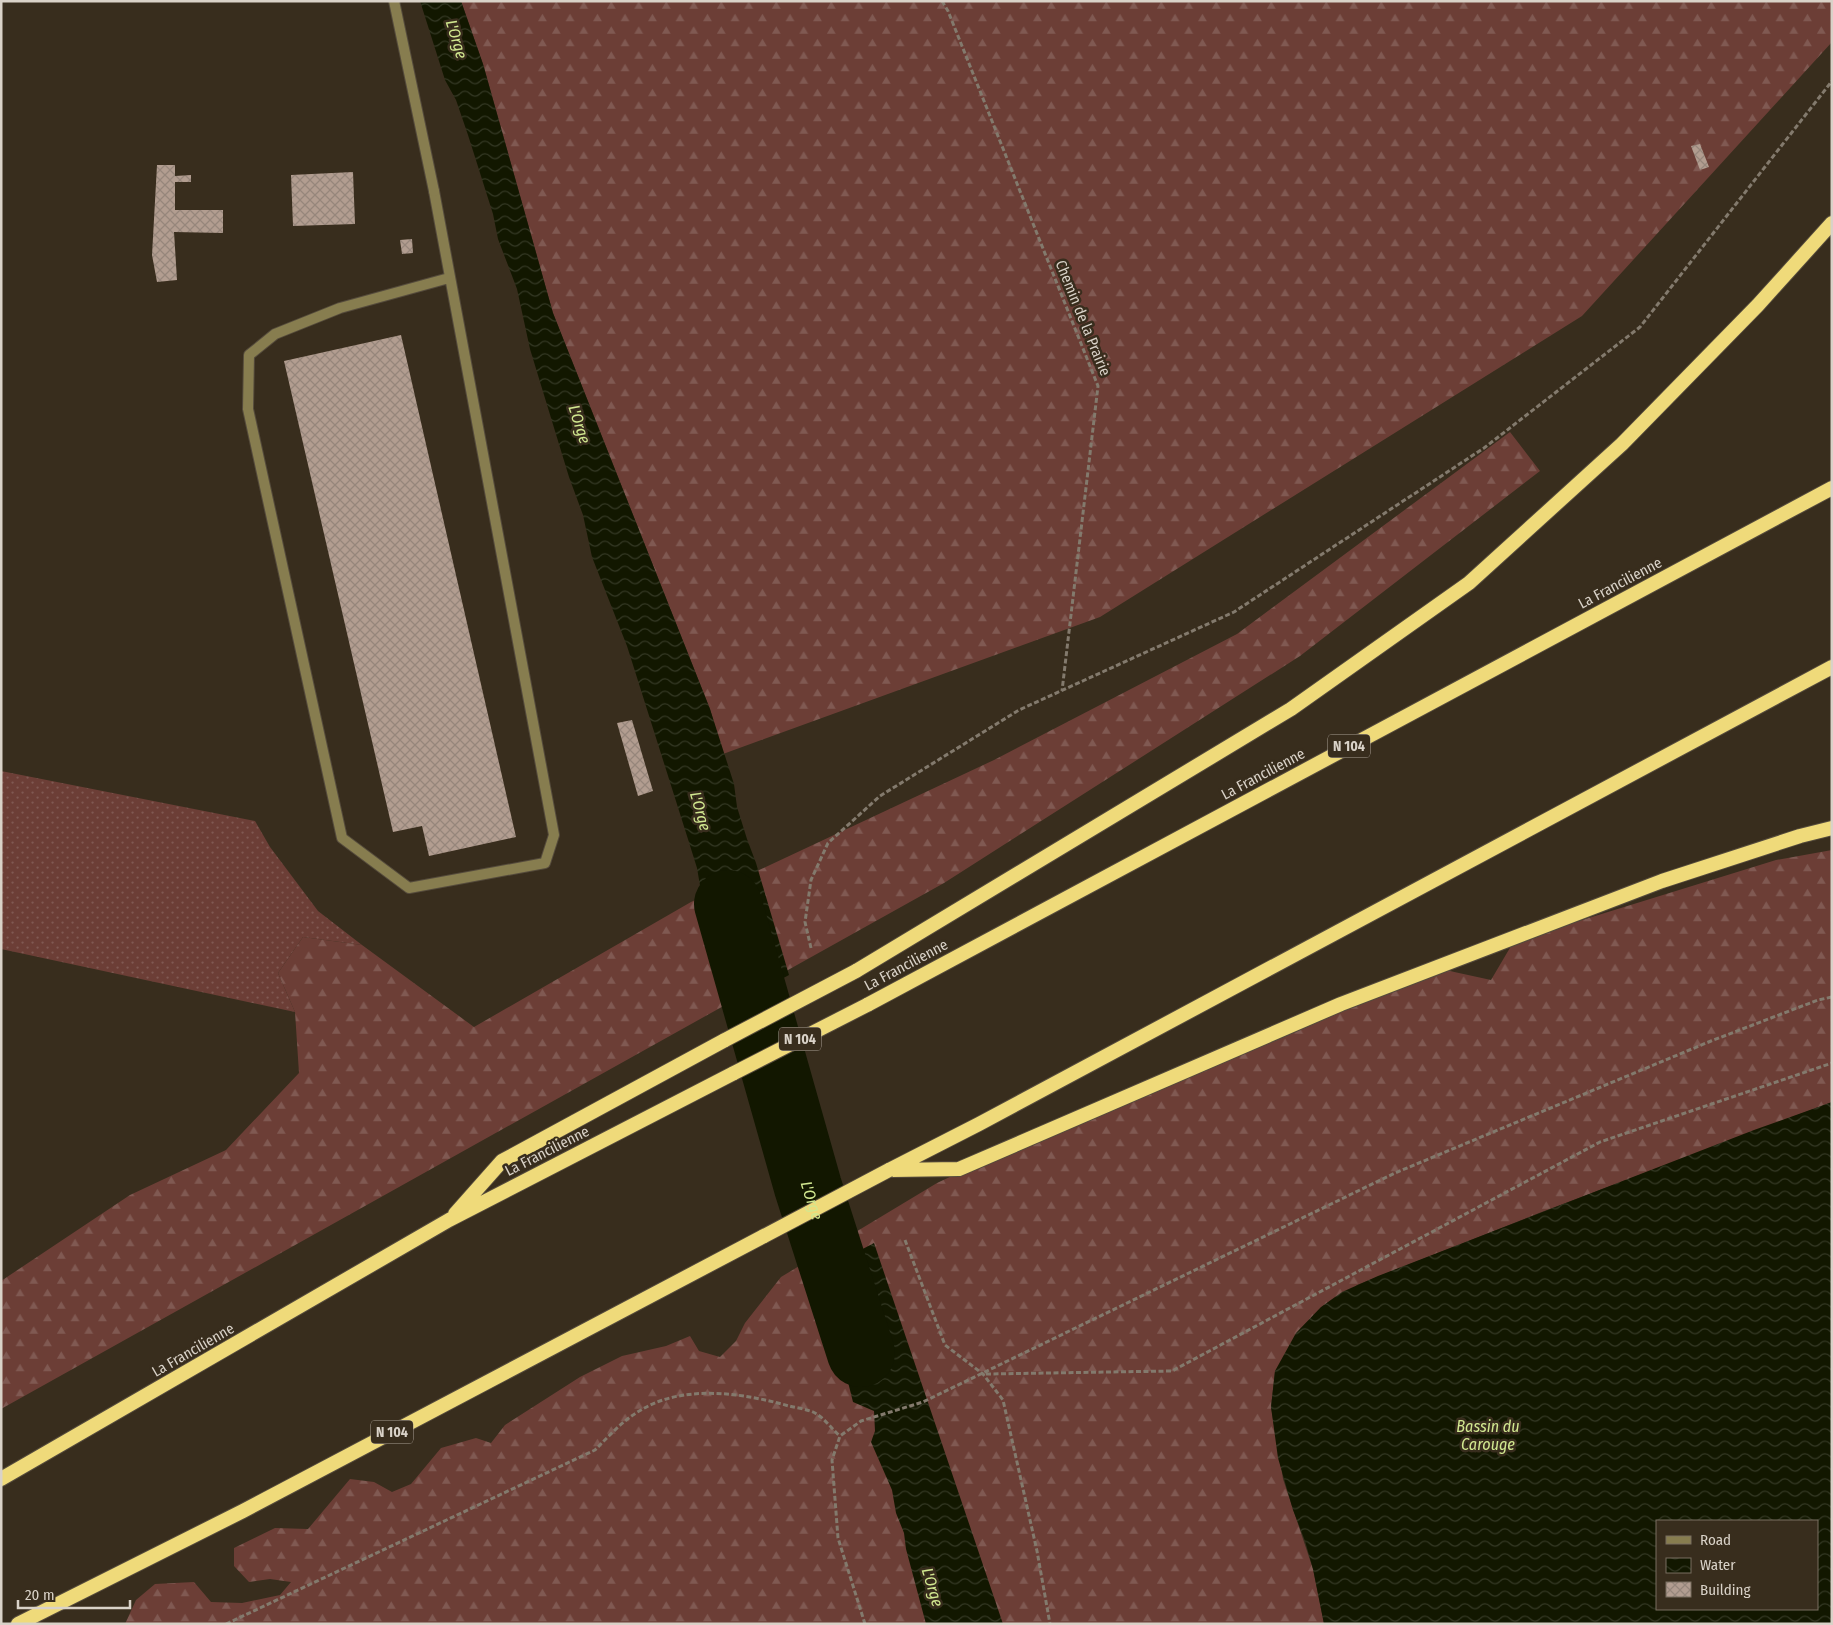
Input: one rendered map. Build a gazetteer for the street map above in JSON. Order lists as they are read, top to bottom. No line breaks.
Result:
{"streets":{"highway":["La Francilienne","N 104"],"path":["Chemin de la Prairie"]},"water":["L'Orge","Bassin du Carouge"],"legend":["Road","Water","Building"],"scale_bar":"20 m"}
